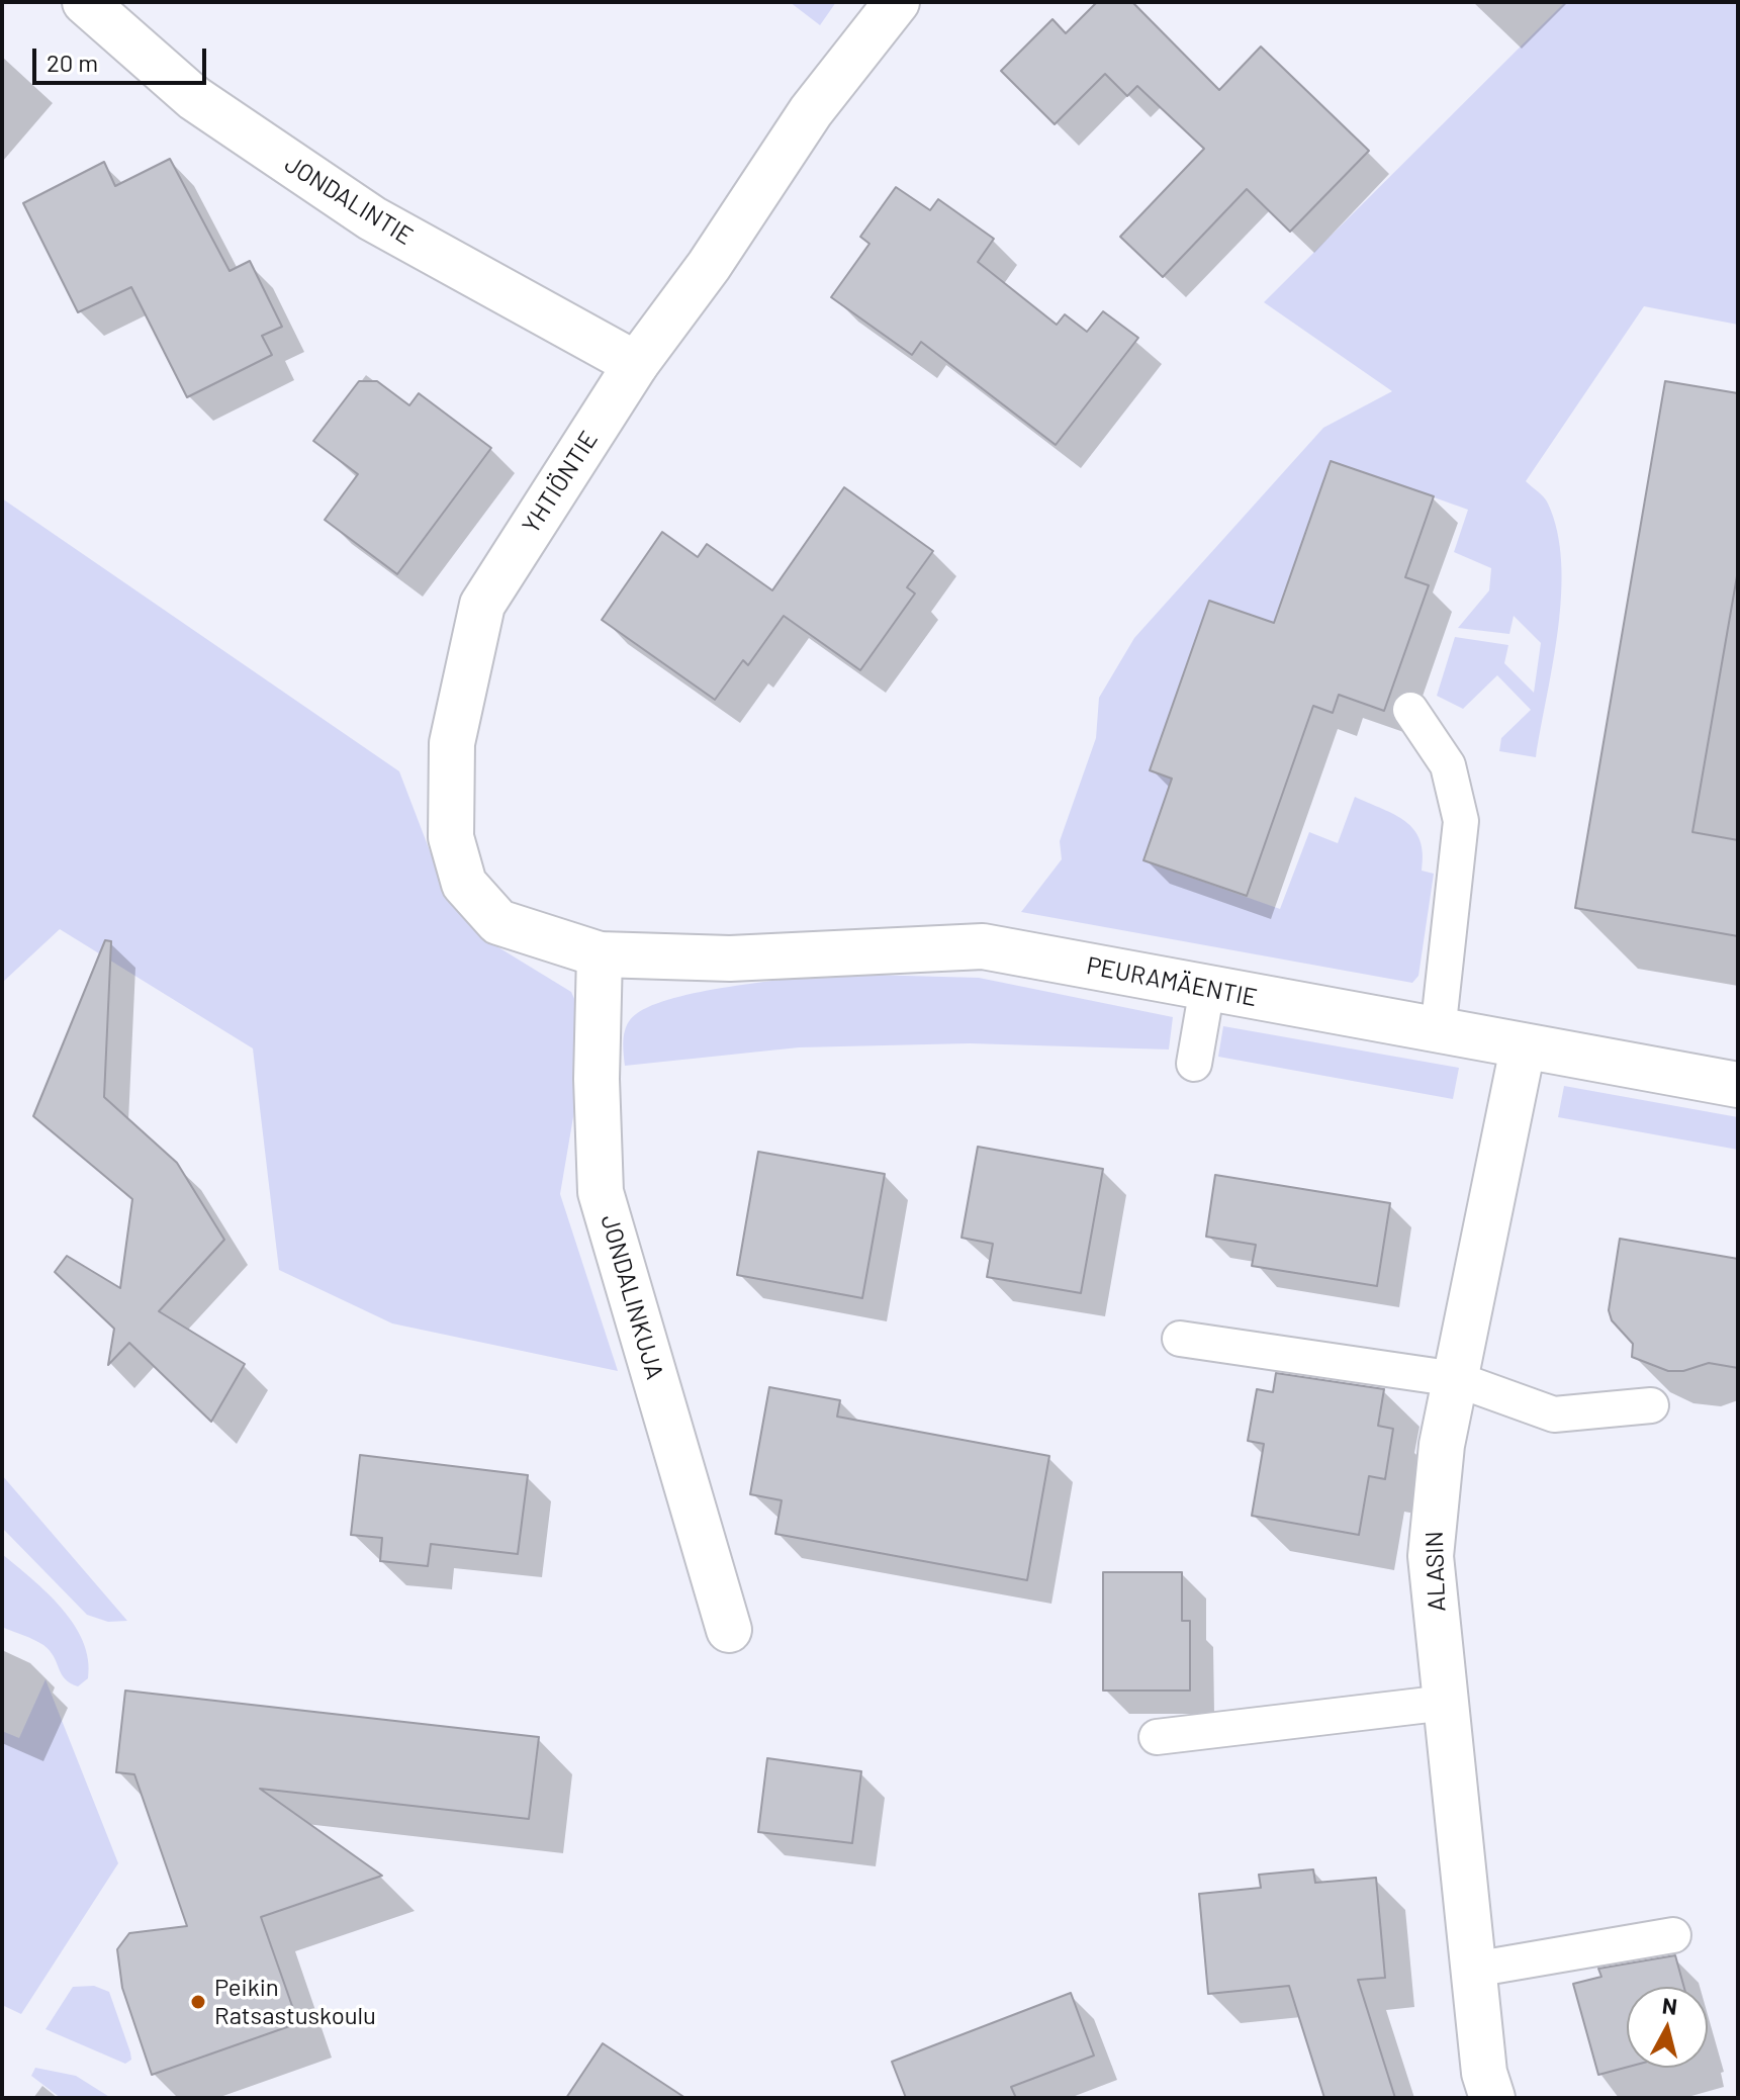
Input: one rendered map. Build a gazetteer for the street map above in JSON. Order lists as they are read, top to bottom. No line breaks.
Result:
{"streets":{"street":["JONDALINTIE","YHTIÖNTIE","PEURAMÄENTIE","JONDALINKUJA","ALASIN"]},"crossings":[["JONDALINTIE","YHTIÖNTIE"],["YHTIÖNTIE","PEURAMÄENTIE"],["YHTIÖNTIE","JONDALINKUJA"],["PEURAMÄENTIE","JONDALINKUJA"],["PEURAMÄENTIE","ALASIN"]],"places":["Peikin Ratsastuskoulu"],"scale_bar":"20 m","north":"top"}
